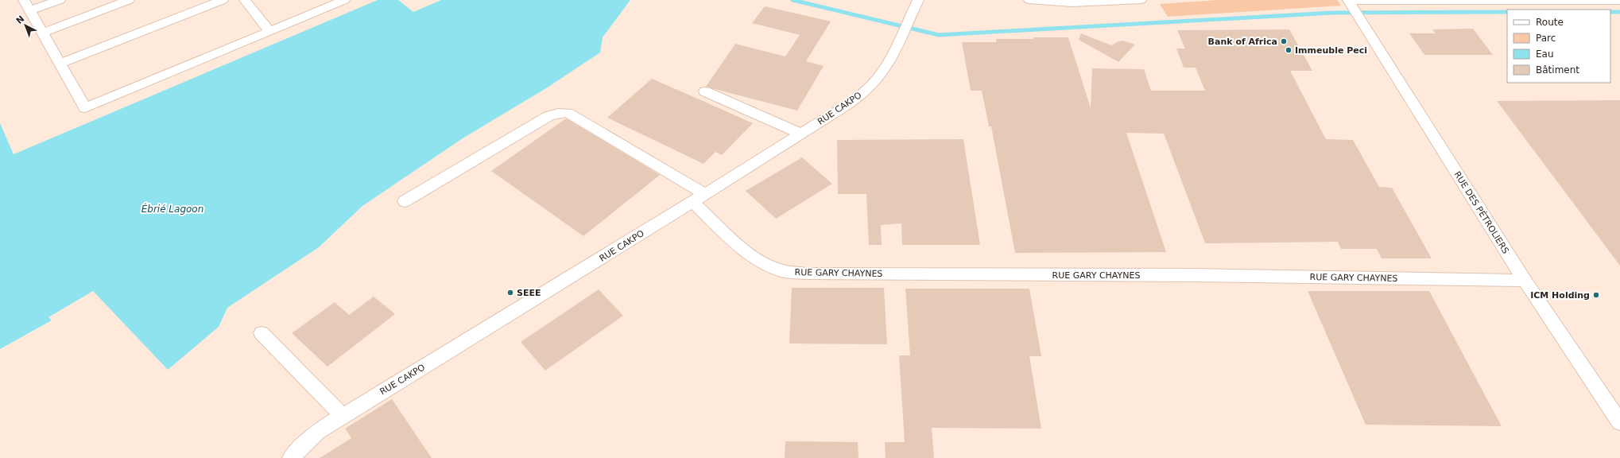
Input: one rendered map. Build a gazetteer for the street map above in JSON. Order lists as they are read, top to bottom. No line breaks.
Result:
{"streets":{"street":["RUE CAKPO","RUE DES PÉTROLIERS","RUE GARY CHAYNES"]},"crossings":[["RUE CAKPO","RUE GARY CHAYNES"],["RUE DES PÉTROLIERS","RUE GARY CHAYNES"]],"water":["Ébrié Lagoon"],"places":["Bank of Africa","Immeuble Peci","SEEE","ICM Holding"],"legend":["Route","Parc","Eau","Bâtiment"],"north":"top left"}
